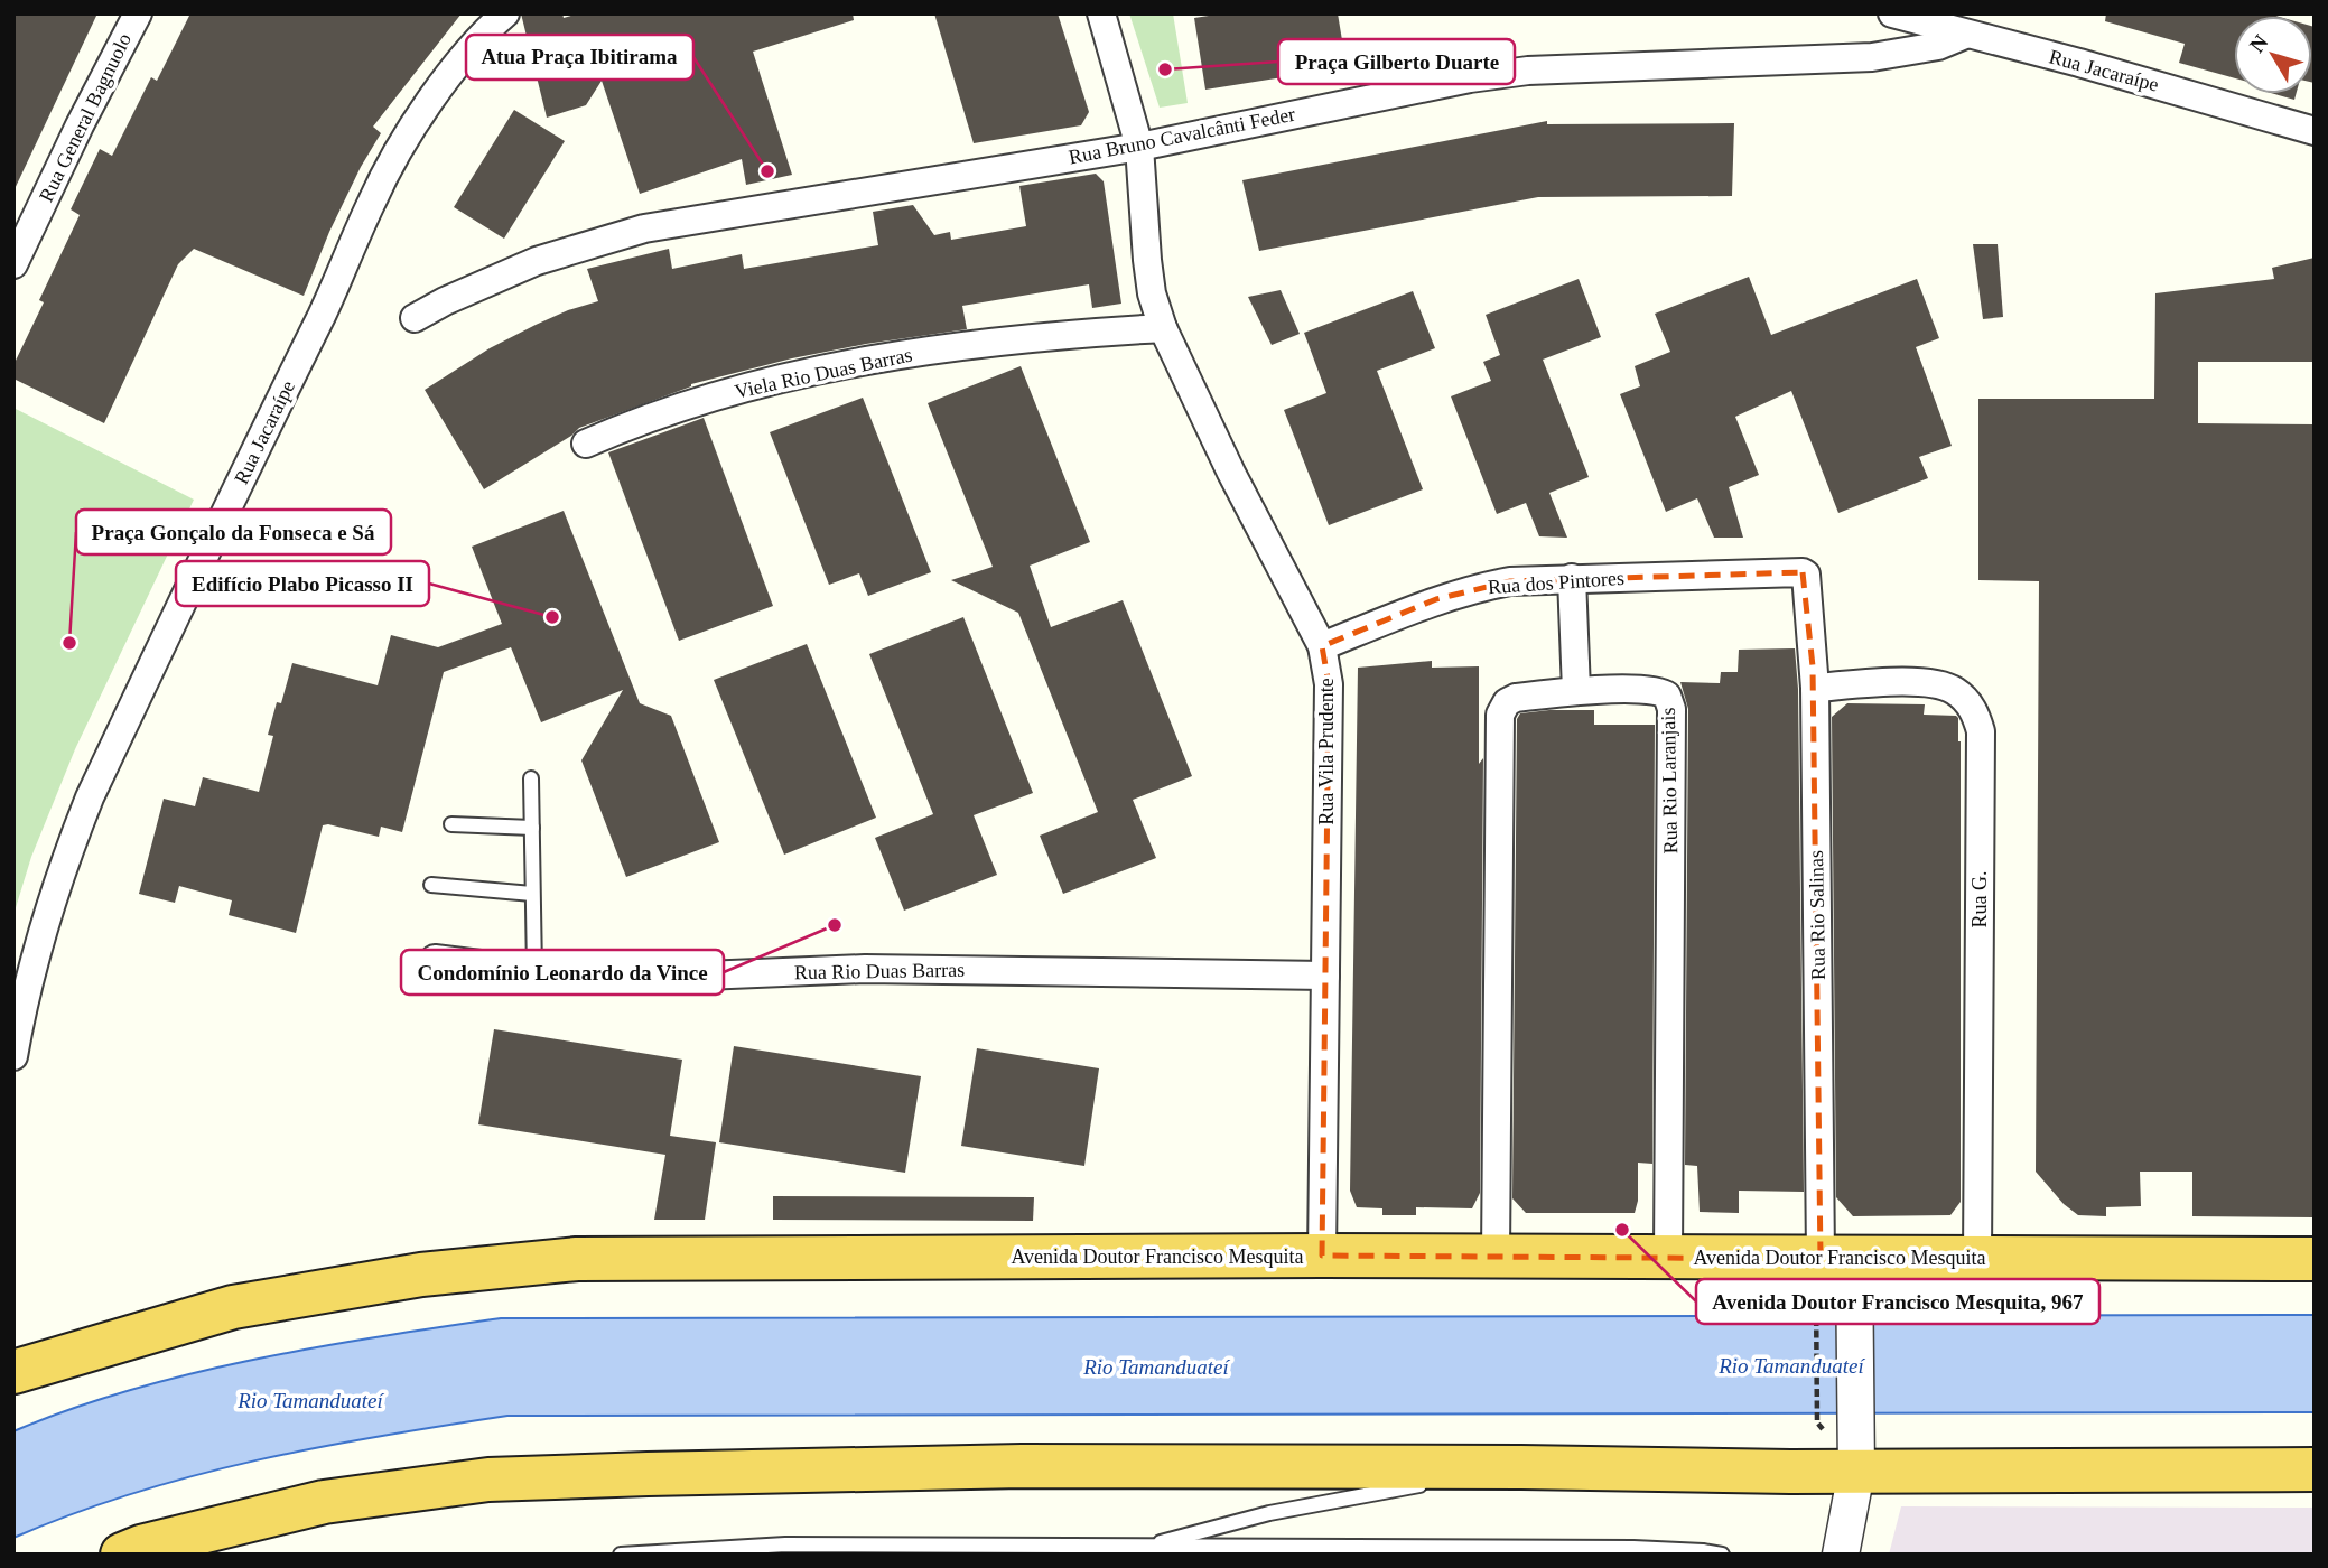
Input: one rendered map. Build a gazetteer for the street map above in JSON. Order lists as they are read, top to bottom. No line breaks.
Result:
{"streets":{"highway":["Avenida Doutor Francisco Mesquita"],"street":["Rua Jacaraípe","Rua General Bagnuolo","Rua Bruno Cavalcânti Feder","Viela Rio Duas Barras","Rua dos Pintores","Rua Vila Prudente","Rua Rio Laranjais","Rua G.","Rua Rio Salinas","Rua Rio Duas Barras"]},"crossings":[["Rua Jacaraípe","Rua Bruno Cavalcânti Feder"],["Rua Bruno Cavalcânti Feder","Rua Vila Prudente"],["Viela Rio Duas Barras","Rua Vila Prudente"],["Rua dos Pintores","Rua Vila Prudente"],["Rua dos Pintores","Rua Rio Salinas"],["Rua Vila Prudente","Rua Rio Duas Barras"],["Rua Vila Prudente","Avenida Doutor Francisco Mesquita"],["Rua Rio Laranjais","Avenida Doutor Francisco Mesquita"],["Rua G.","Rua Rio Salinas"],["Rua G.","Avenida Doutor Francisco Mesquita"],["Rua Rio Salinas","Avenida Doutor Francisco Mesquita"]],"water":["Rio Tamanduateí"],"places":["Praça Gilberto Duarte","Atua Praça Ibitirama","Edifício Plabo Picasso II","Praça Gonçalo da Fonseca e Sá","Condomínio Leonardo da Vince","Avenida Doutor Francisco Mesquita, 967"],"north":"top left"}
